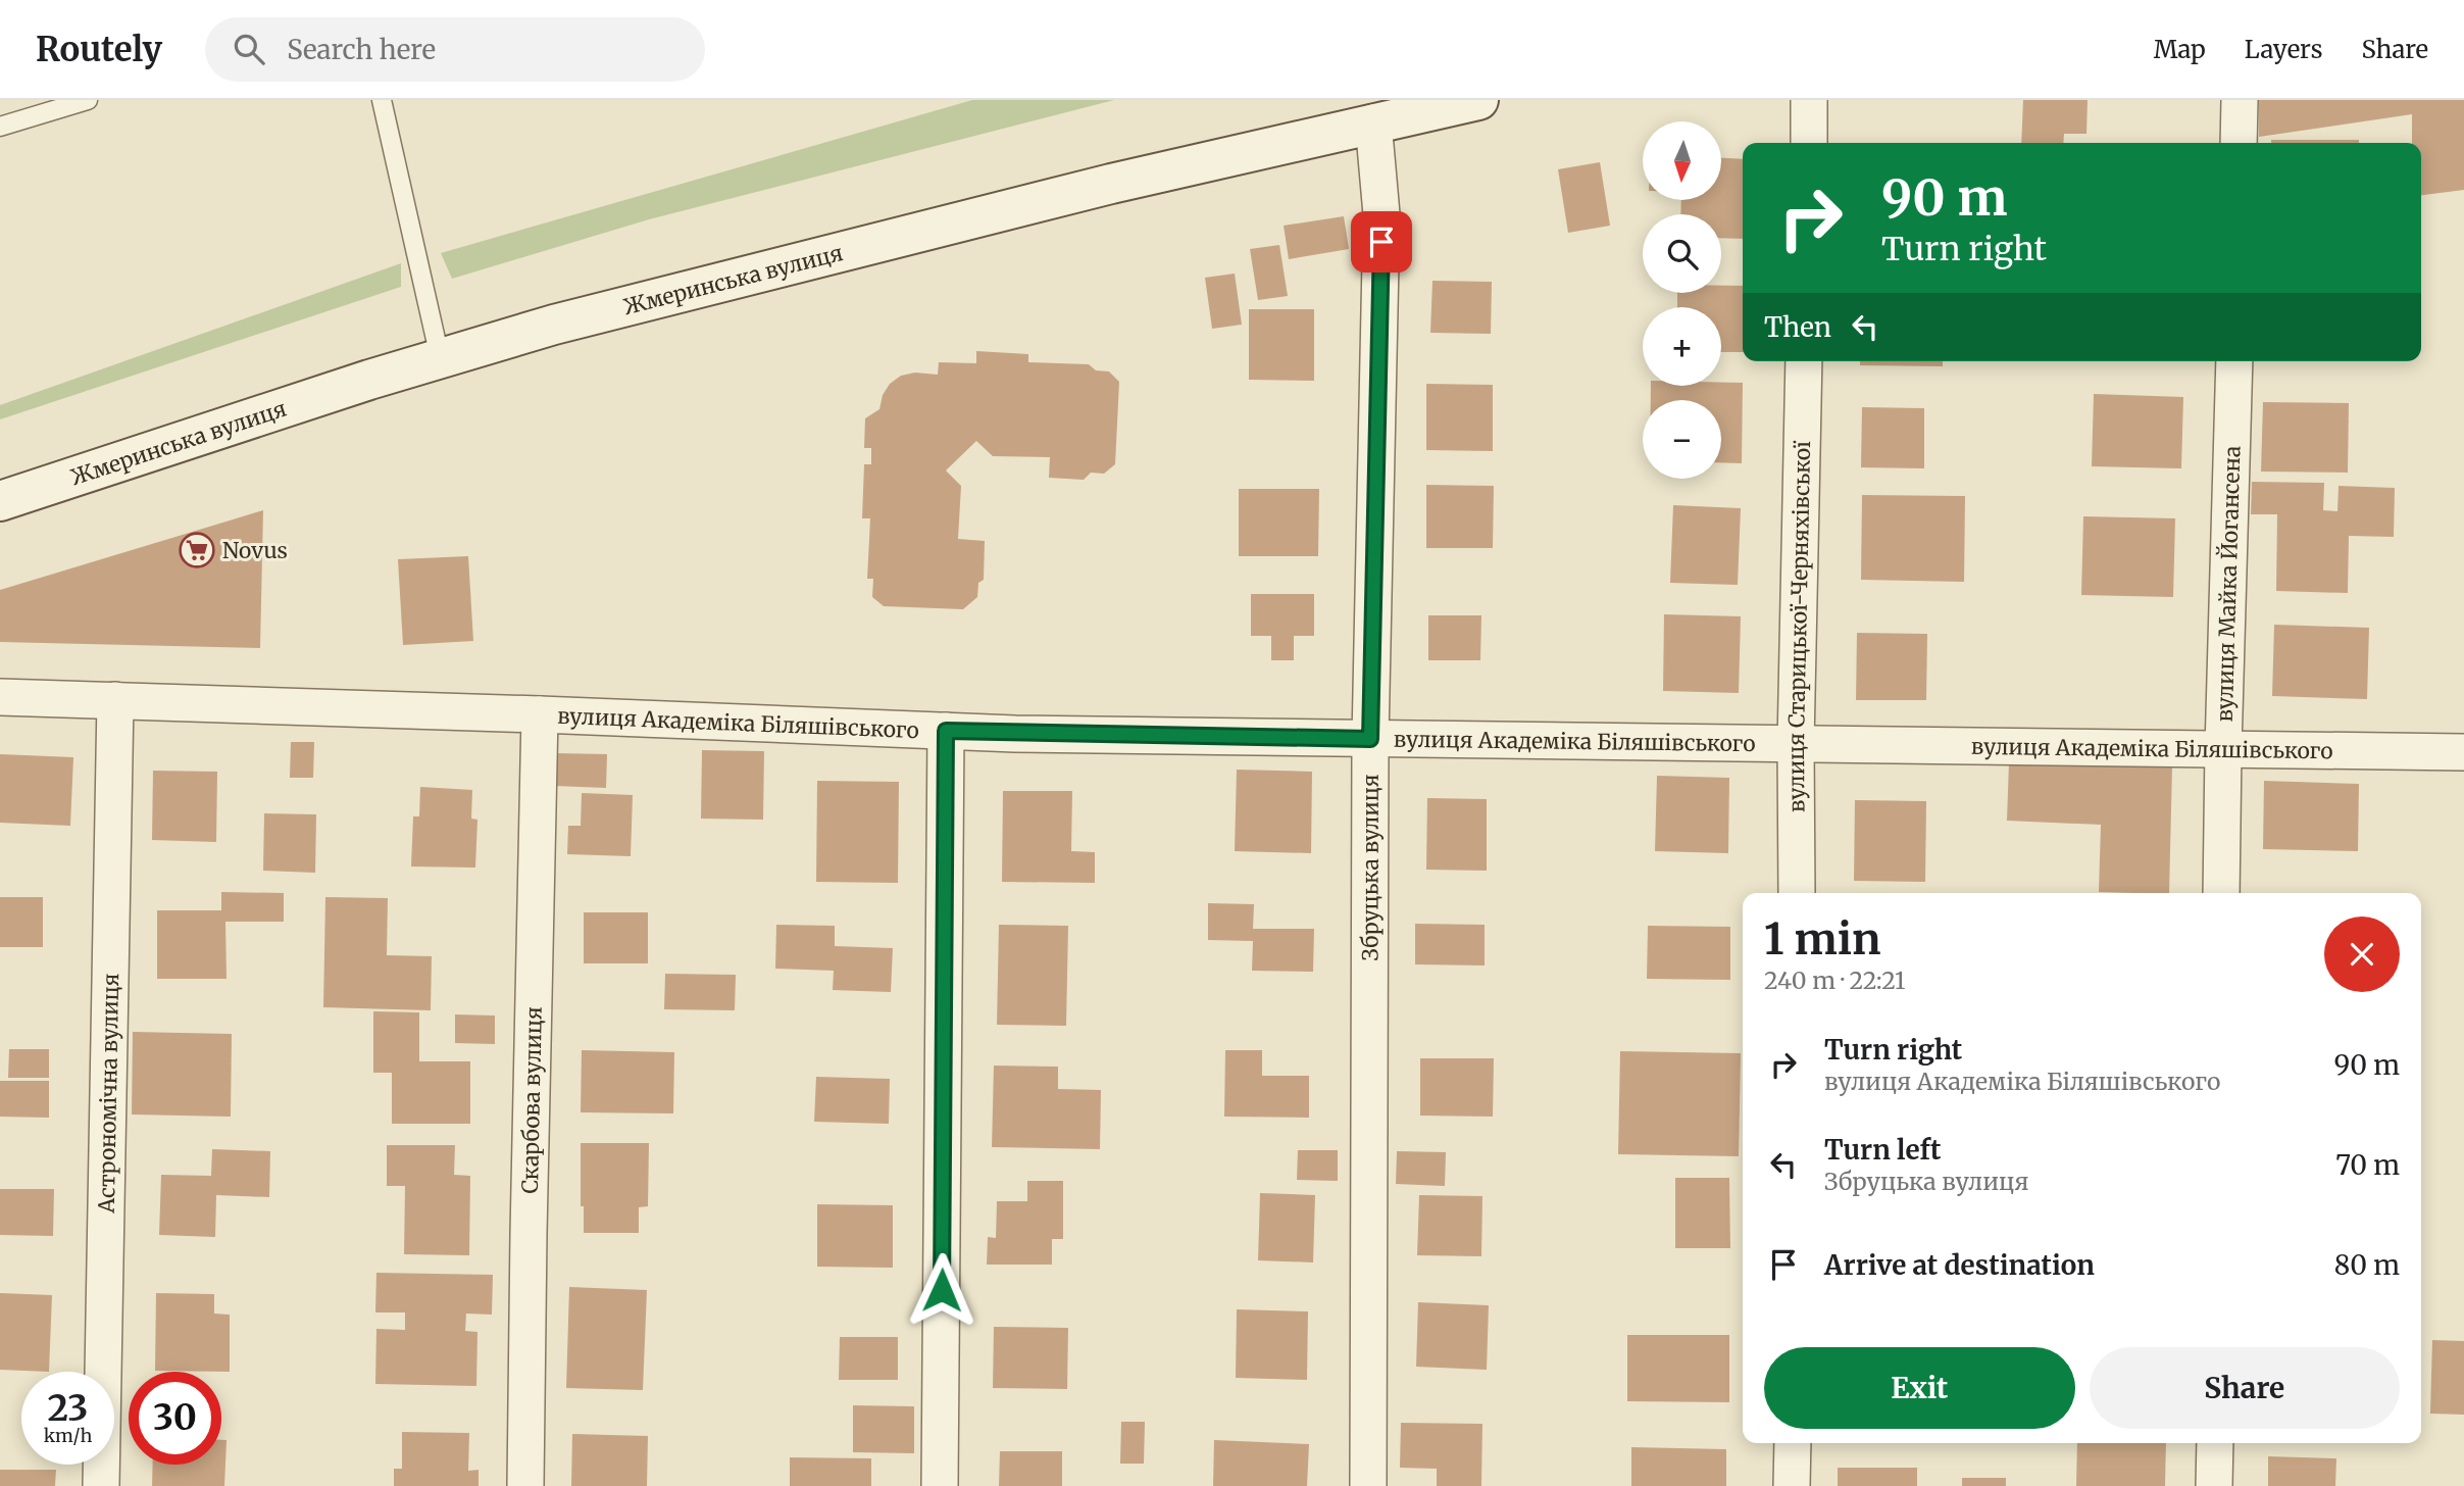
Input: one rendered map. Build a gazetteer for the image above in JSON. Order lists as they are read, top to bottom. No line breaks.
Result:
{"streets":{"main road":["Жмеринська вулиця"],"street":["вулиця Майка Йогансена","вулиця Старицької-Черняхівської","вулиця Академіка Біляшівського","Збруцька вулиця","Астрономічна вулиця","Скарбова вулиця"]},"crossings":[["Жмеринська вулиця","Збруцька вулиця"],["вулиця Майка Йогансена","вулиця Академіка Біляшівського"],["вулиця Старицької-Черняхівської","вулиця Академіка Біляшівського"],["вулиця Академіка Біляшівського","Збруцька вулиця"],["вулиця Академіка Біляшівського","Астрономічна вулиця"],["вулиця Академіка Біляшівського","Скарбова вулиця"]],"places":{"supermarket":["Novus"]},"north":"bottom","page":{"header":"Routely","search":"Search here","nav":["Map","Layers","Share"],"map_buttons":["+","−"],"turn":["90 m","Turn right"],"then":"Then","heading":["1 min","240 m · 22:21"],"list":[{"name":"Turn right","note":"вулиця Академіка Біляшівського","value":"90 m"},{"name":"Turn left","note":"Збруцька вулиця","value":"70 m"},{"name":"Arrive at destination","value":"80 m"}],"buttons":["Exit","Share"],"speed":"23 km/h","limit":"30"}}
